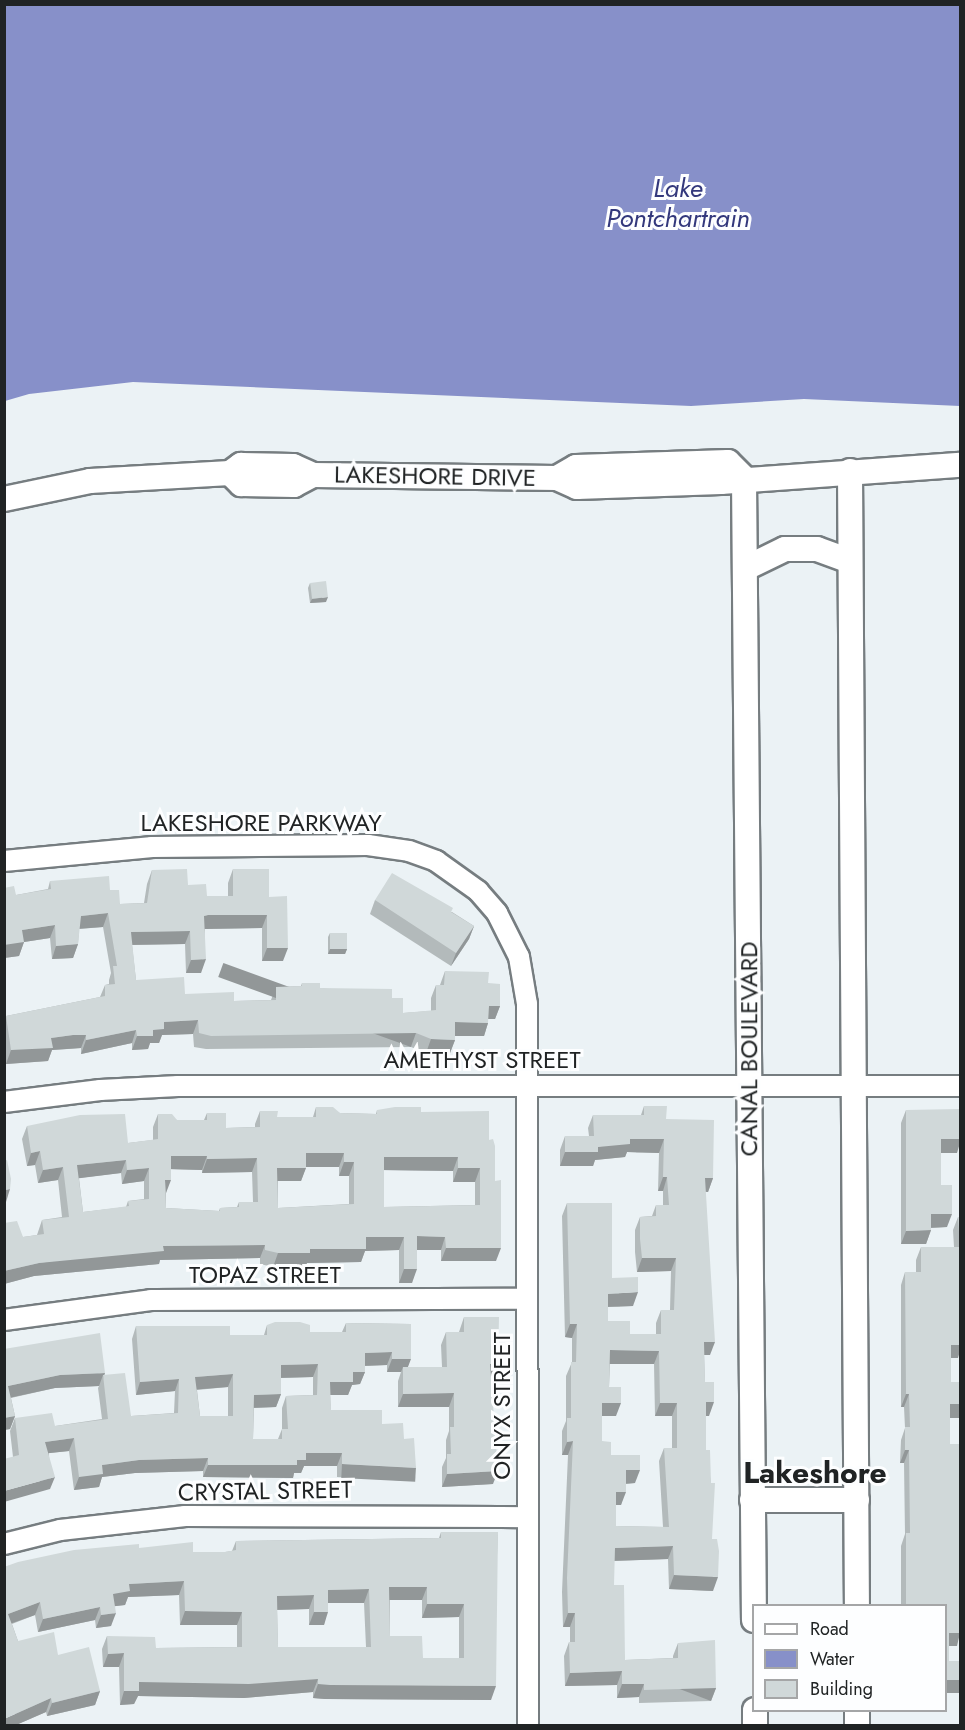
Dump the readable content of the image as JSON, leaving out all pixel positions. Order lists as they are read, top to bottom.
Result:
{
  "streets": {
    "street": [
      "LAKESHORE DRIVE",
      "LAKESHORE PARKWAY",
      "CANAL BOULEVARD",
      "AMETHYST STREET",
      "TOPAZ STREET",
      "ONYX STREET",
      "CRYSTAL STREET"
    ]
  },
  "crossings": [
    ["LAKESHORE DRIVE", "CANAL BOULEVARD"],
    ["LAKESHORE PARKWAY", "AMETHYST STREET"],
    ["LAKESHORE PARKWAY", "ONYX STREET"],
    ["CANAL BOULEVARD", "AMETHYST STREET"],
    ["AMETHYST STREET", "ONYX STREET"],
    ["TOPAZ STREET", "ONYX STREET"],
    ["ONYX STREET", "CRYSTAL STREET"]
  ],
  "districts": ["Lakeshore"],
  "water": ["Lake Pontchartrain"],
  "legend": ["Road", "Water", "Building"]
}
